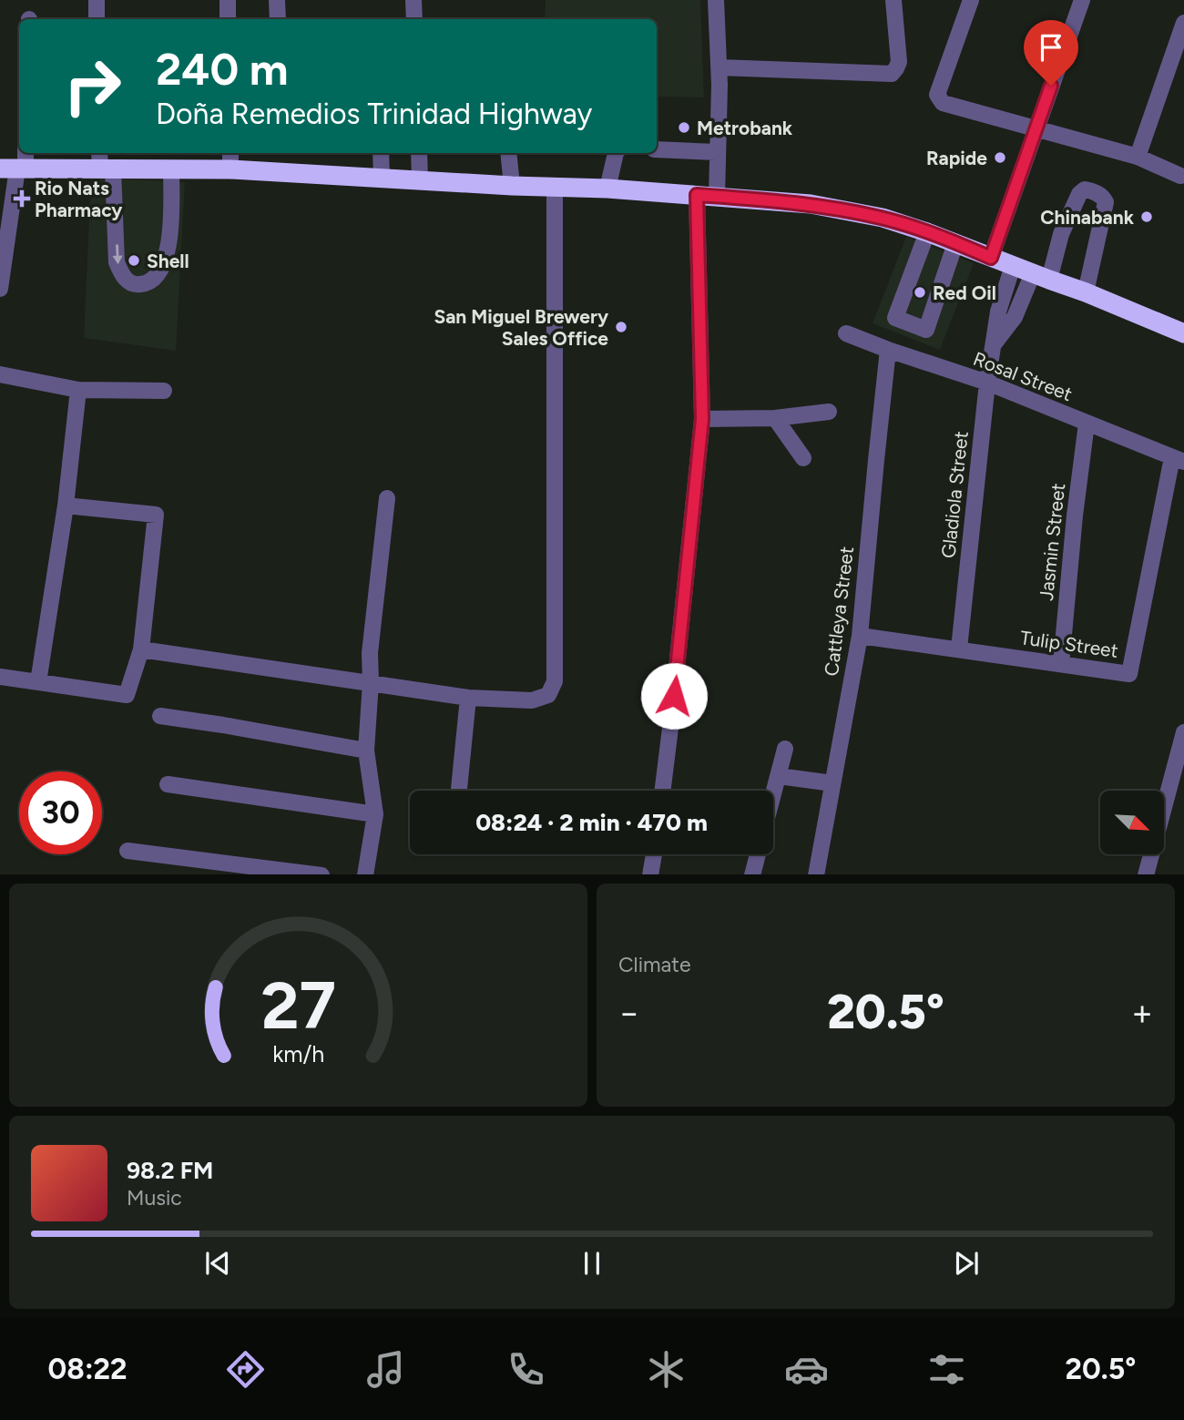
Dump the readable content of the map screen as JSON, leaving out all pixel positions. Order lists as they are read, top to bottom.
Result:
{
  "streets": {
    "street": [
      "Rosal Street",
      "Gladiola Street",
      "Jasmin Street",
      "Cattleya Street",
      "Tulip Street"
    ]
  },
  "crossings": [
    ["Rosal Street", "Gladiola Street"],
    ["Rosal Street", "Jasmin Street"],
    ["Rosal Street", "Cattleya Street"],
    ["Rosal Street", "Tulip Street"],
    ["Gladiola Street", "Tulip Street"],
    ["Jasmin Street", "Tulip Street"],
    ["Cattleya Street", "Tulip Street"]
  ],
  "places": {
    "other": [
      "Metrobank",
      "Rapide",
      "Chinabank",
      "Shell",
      "Red Oil",
      "San Miguel Brewery Sales Office"
    ],
    "health": ["Rio Nats Pharmacy"]
  },
  "north": "bottom right",
  "page": {
    "turn": ["240 m", "Doña Remedios Trinidad Highway"],
    "limit": "30",
    "trip": "08:24 · 2 min · 470 m",
    "tile": "Climate",
    "heat": ["−", "20.5°", "+"],
    "song": ["98.2 FM", "Music"],
    "tabs": ["08:22", "20.5°"],
    "gauge": ["27", "km/h"]
  }
}
